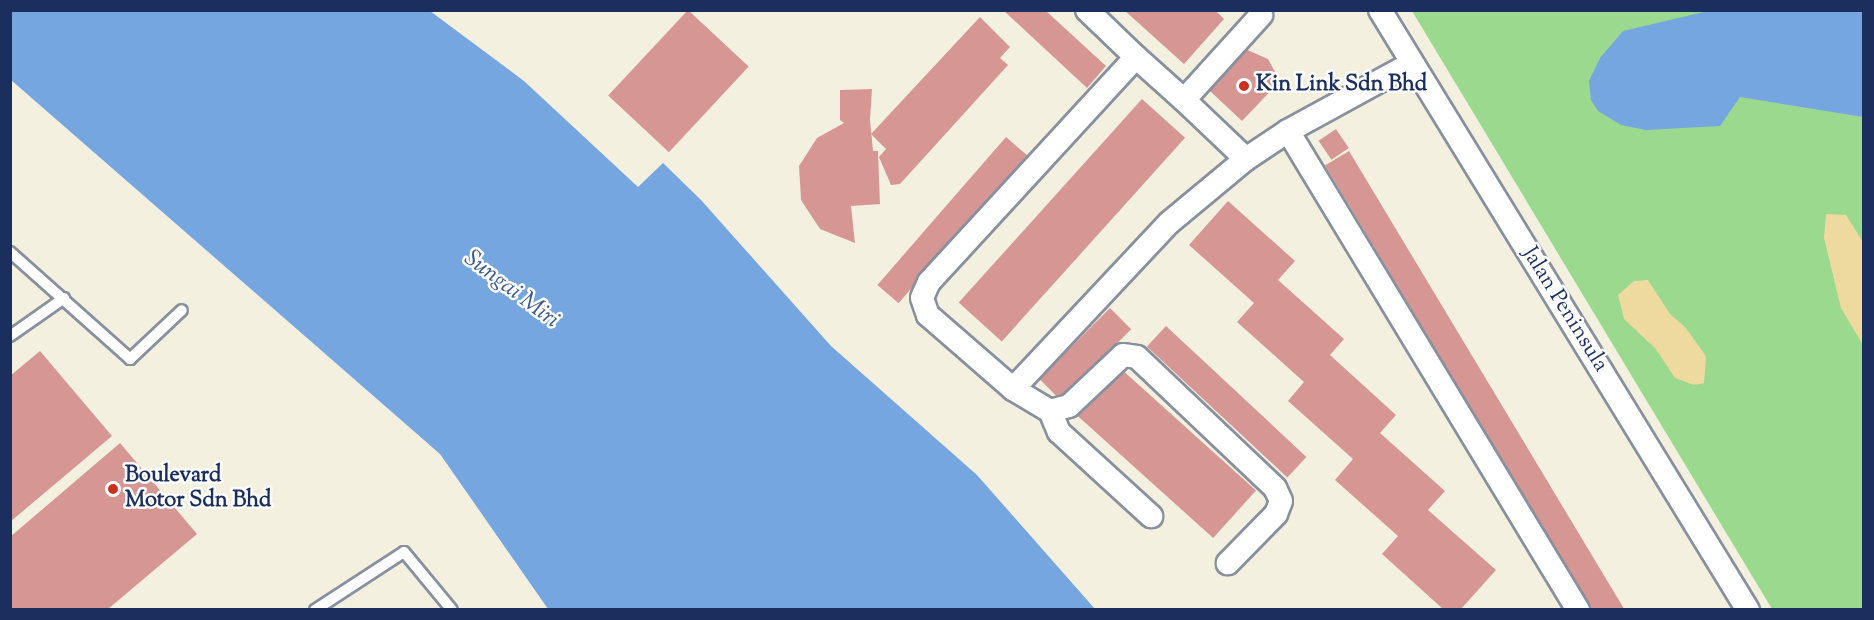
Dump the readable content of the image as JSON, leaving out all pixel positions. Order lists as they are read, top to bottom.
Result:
{
  "streets": {
    "street": ["Jalan Peninsula"]
  },
  "water": ["Sungai Miri"],
  "places": ["Kin Link Sdn Bhd", "Boulevard Motor Sdn Bhd"]
}
